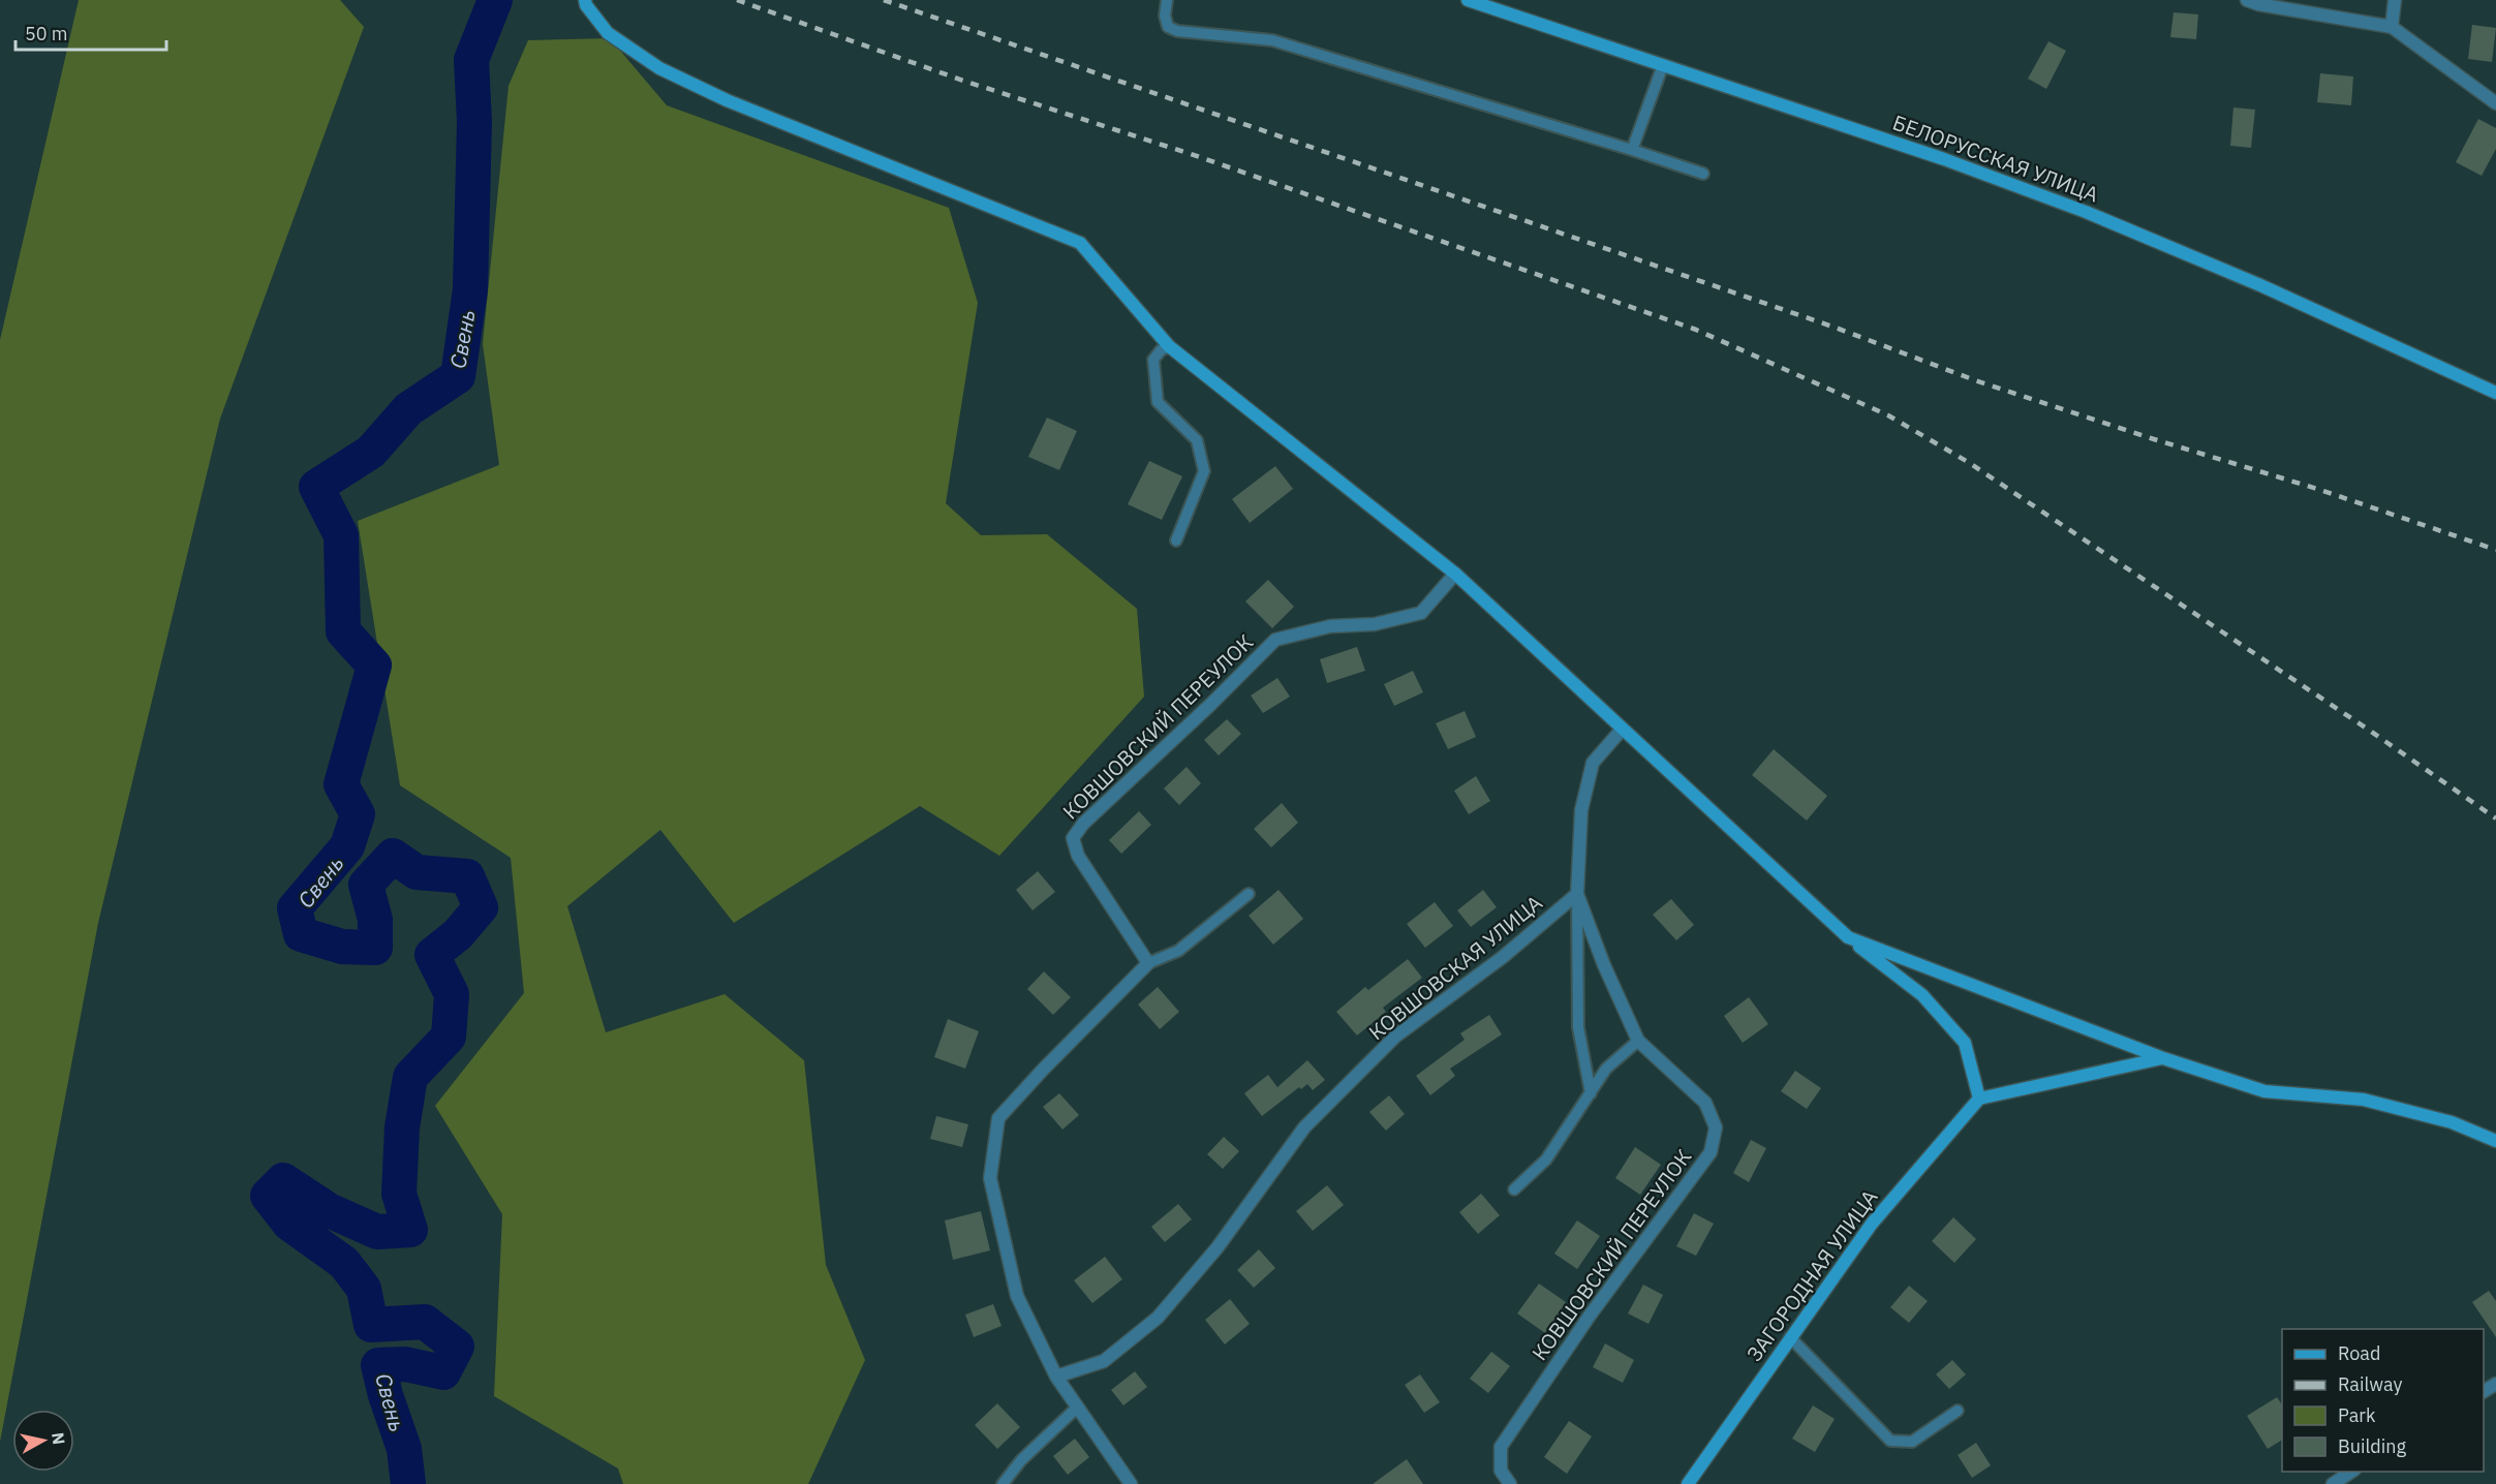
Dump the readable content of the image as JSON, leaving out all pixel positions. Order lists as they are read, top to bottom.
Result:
{
  "streets": {
    "street": [
      "БЕЛОРУССКАЯ УЛИЦА",
      "КОВШОВСКИЙ ПЕРЕУЛОК",
      "КОВШОВСКАЯ УЛИЦА",
      "ЗАГОРОДНАЯ УЛИЦА"
    ]
  },
  "crossings": [
    ["КОВШОВСКИЙ ПЕРЕУЛОК", "КОВШОВСКАЯ УЛИЦА"]
  ],
  "water": ["Свень"],
  "legend": [
    "Road",
    "Railway",
    "Park",
    "Building"
  ],
  "scale_bar": "50 m",
  "north": "right"
}
